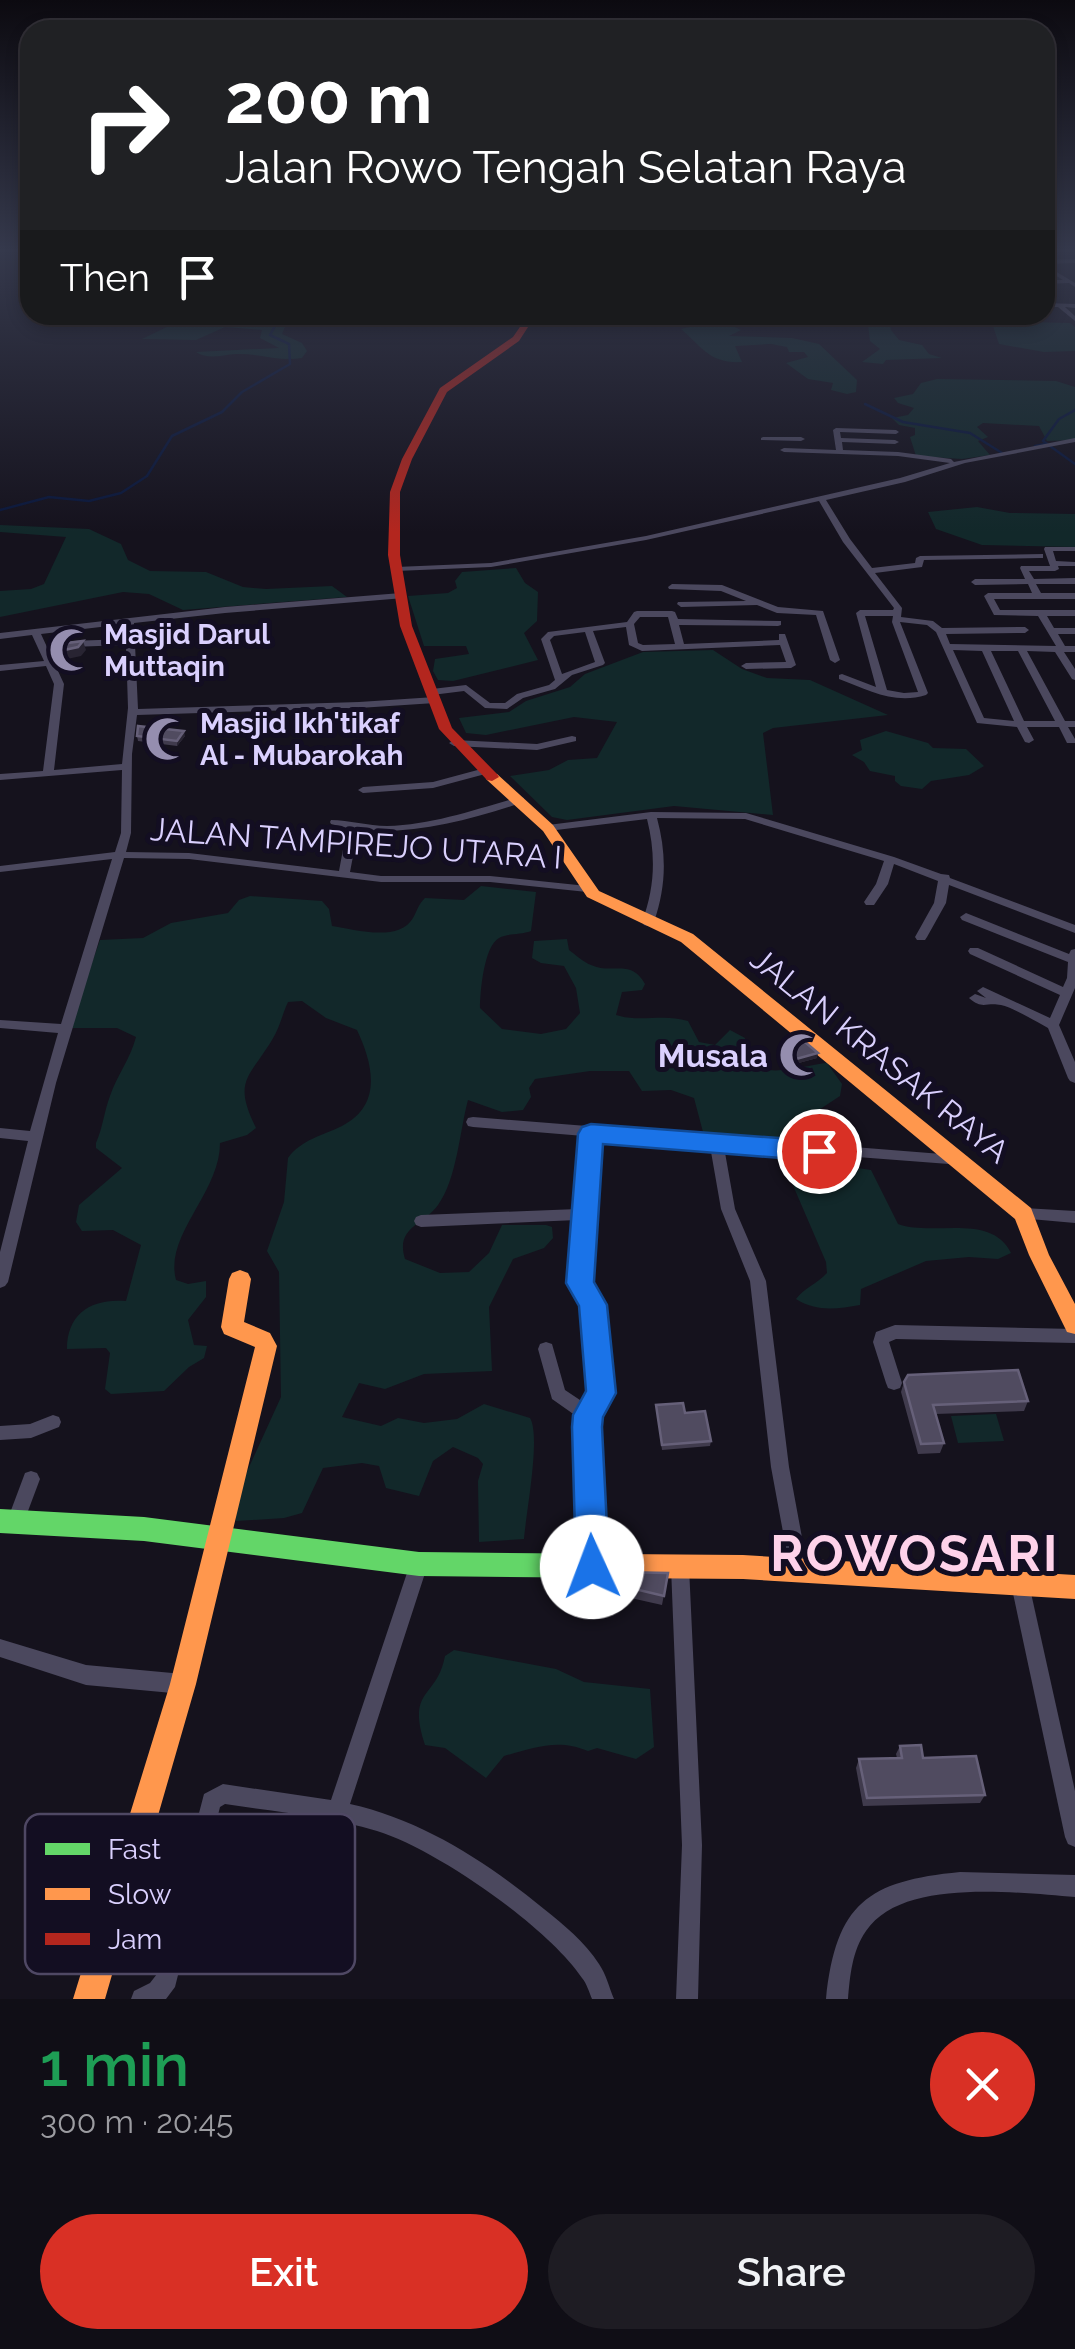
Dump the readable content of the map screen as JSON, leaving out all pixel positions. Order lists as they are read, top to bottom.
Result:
{
  "streets": {
    "street": ["JALAN TAMPIREJO UTARA I", "JALAN KRASAK RAYA"]
  },
  "crossings": [
    ["JALAN TAMPIREJO UTARA I", "JALAN KRASAK RAYA"]
  ],
  "districts": ["ROWOSARI"],
  "places": {
    "mosque": ["Masjid Darul Muttaqin", "Masjid Ikh'tikaf Al - Mubarokah", "Musala"]
  },
  "legend": ["Fast", "Slow", "Jam"],
  "page": {
    "turn": ["200 m", "Jalan Rowo Tengah Selatan Raya"],
    "then": "Then",
    "heading": ["1 min", "300 m · 20:45"],
    "buttons": ["Exit", "Share"]
  }
}
